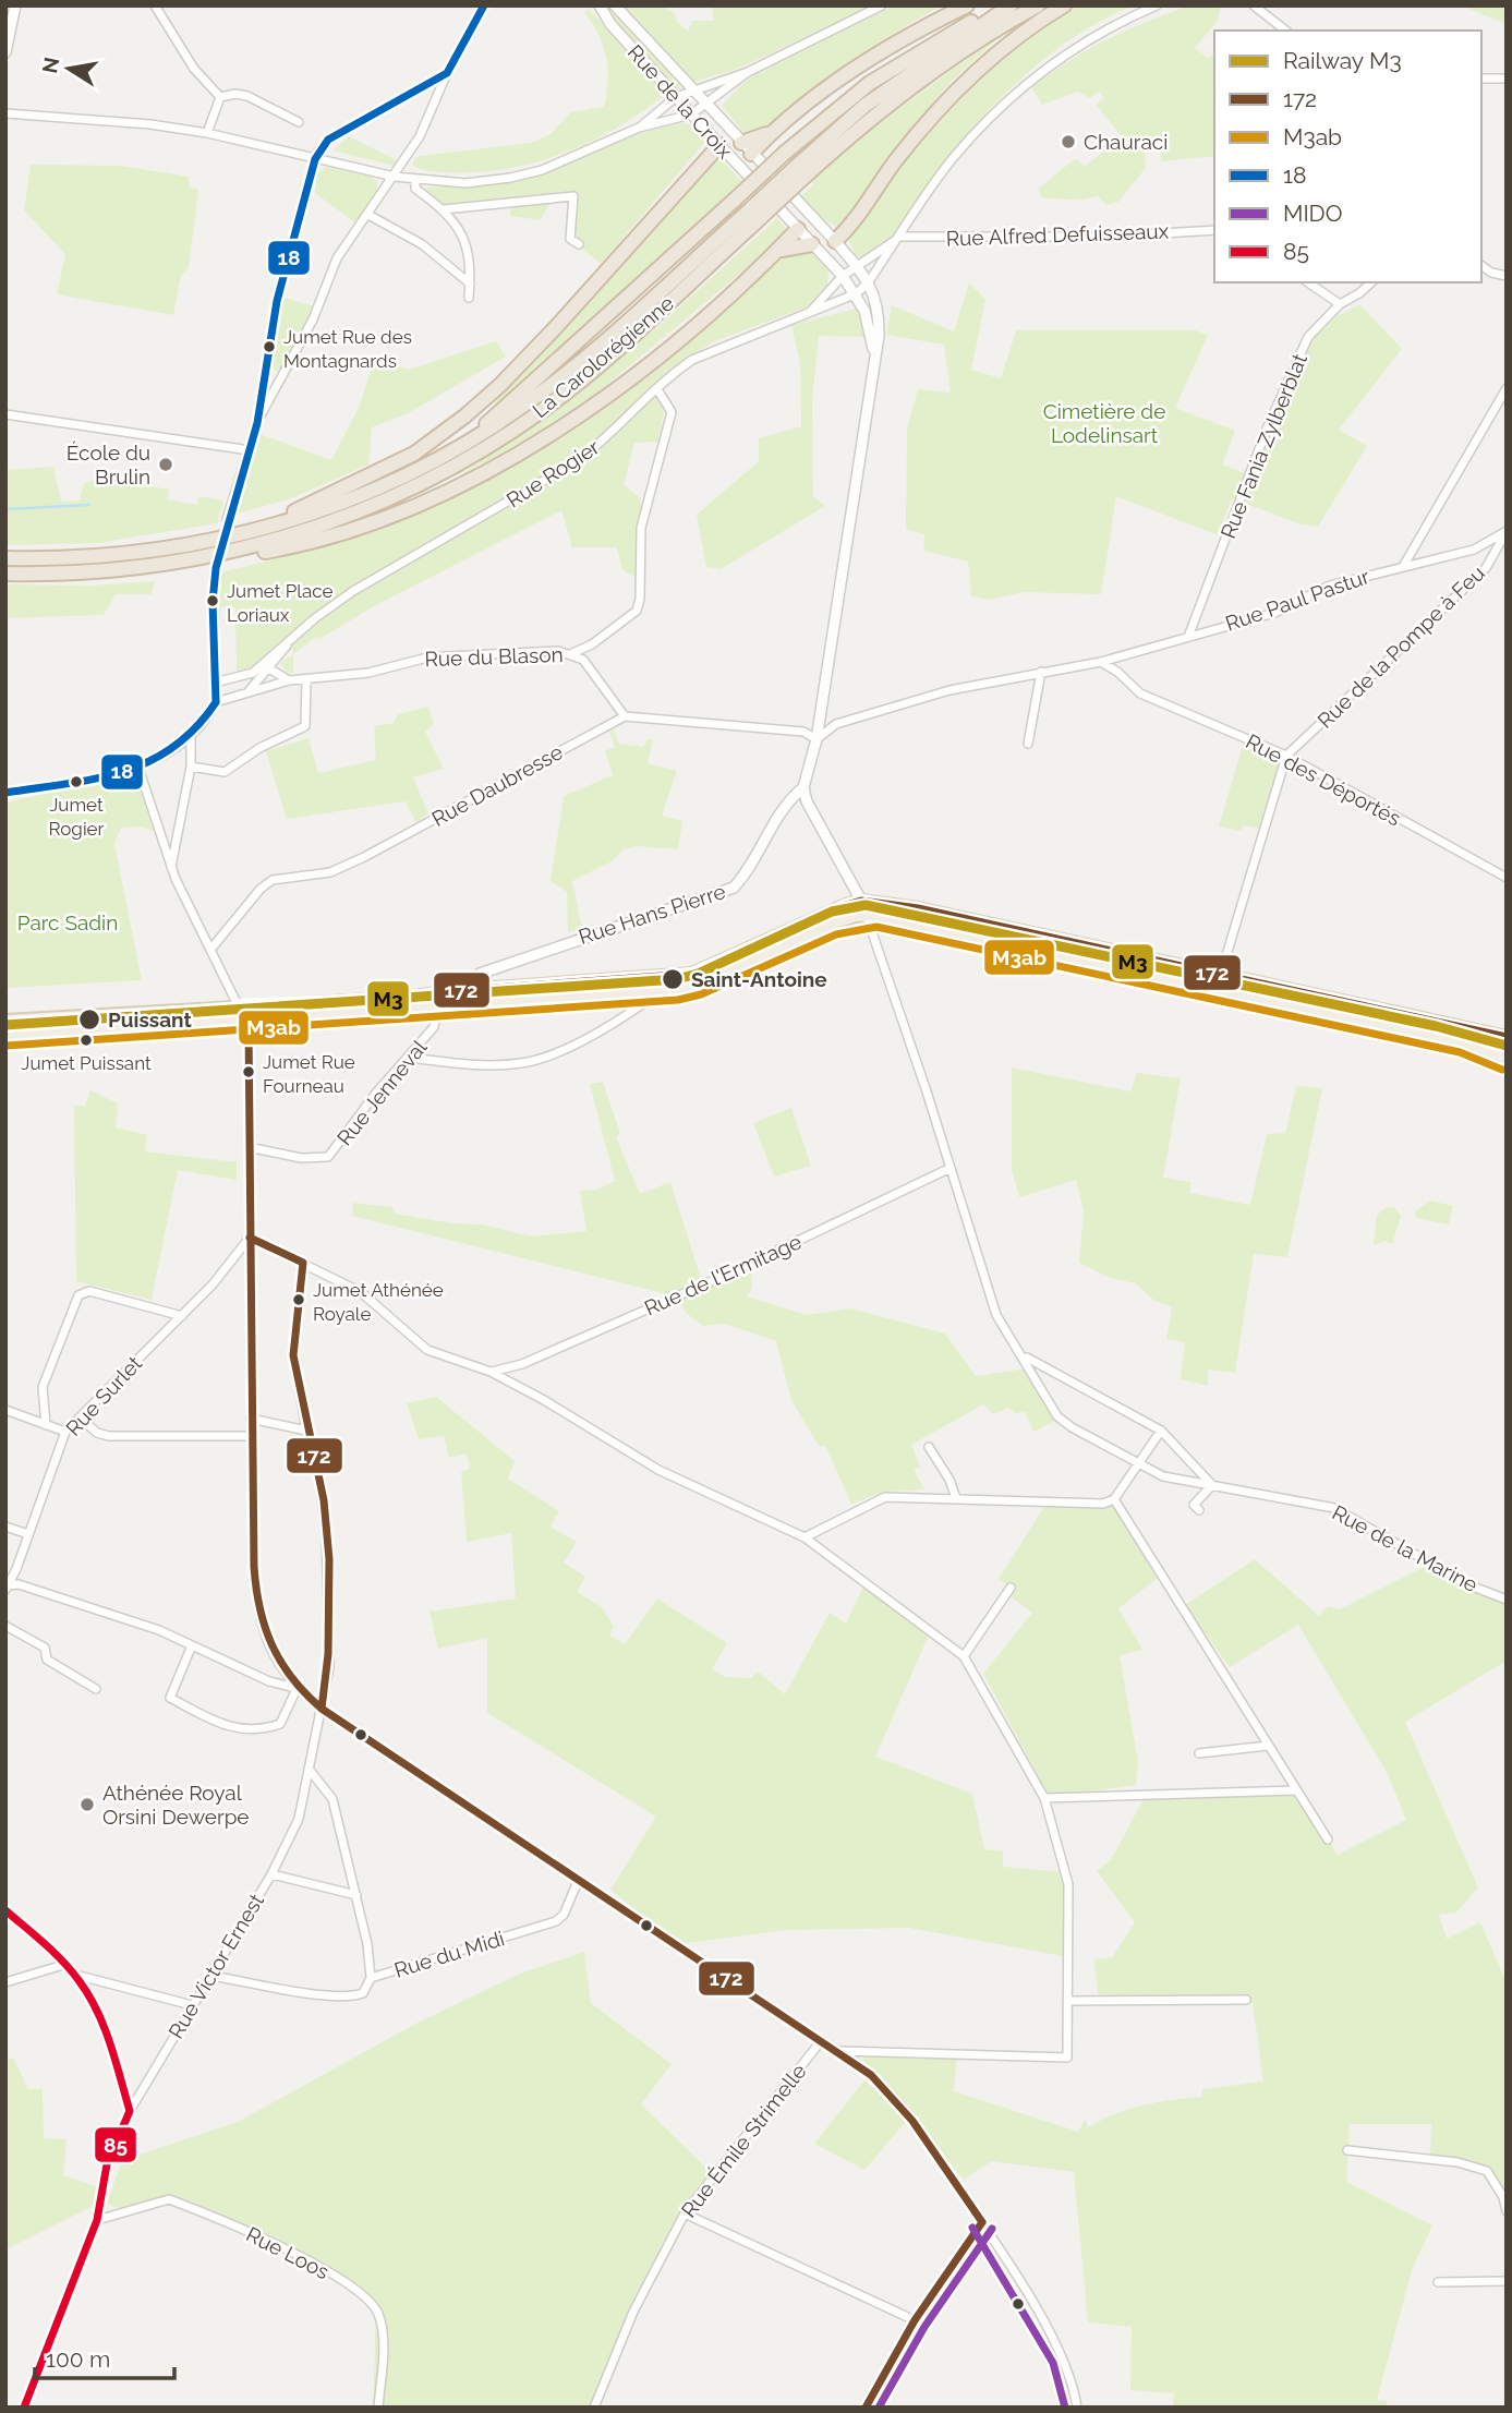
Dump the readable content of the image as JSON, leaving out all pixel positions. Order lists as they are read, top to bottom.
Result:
{
  "streets": {
    "highway": ["La Carolorégienne"],
    "street": [
      "Rue de la Croix",
      "Rue Alfred Defuisseaux",
      "Rue Fania Zylberblat",
      "Rue Rogier",
      "Rue Paul Pastur",
      "Rue de la Pompe à Feu",
      "Rue du Blason",
      "Rue des Déportés",
      "Rue Daubresse",
      "Rue Hans Pierre",
      "Rue Jenneval",
      "Rue de l'Ermitage",
      "Rue Surlet",
      "Rue de la Marine",
      "Rue du Midi",
      "Rue Victor Ernest",
      "Rue Émile Strimelle",
      "Rue Loos"
    ]
  },
  "crossings": [
    ["Rue de la Croix", "Rue Rogier"],
    ["Rue Alfred Defuisseaux", "Rue Rogier"],
    ["Rue Fania Zylberblat", "Rue Paul Pastur"],
    ["Rue Paul Pastur", "Rue de la Pompe à Feu"],
    ["Rue Paul Pastur", "Rue des Déportés"],
    ["Rue de la Pompe à Feu", "Rue des Déportés"],
    ["Rue du Blason", "Rue Daubresse"],
    ["Rue de l'Ermitage", "Rue de la Marine"],
    ["Rue du Midi", "Rue Victor Ernest"],
    ["Rue Victor Ernest", "Rue Loos"]
  ],
  "parks": ["Cimetière de Lodelinsart", "Parc Sadin"],
  "places": [
    "Chauraci",
    "Jumet Rue des Montagnards",
    "École du Brulin",
    "Jumet Place Loriaux",
    "Jumet Rogier",
    "Saint-Antoine",
    "Puissant",
    "Jumet Puissant",
    "Jumet Rue Fourneau",
    "Jumet Athénée Royale",
    "Athénée Royal Orsini Dewerpe"
  ],
  "lines": [
    "transit line 18",
    "transit line 172",
    "rail line M3",
    "transit line M3ab",
    "transit line 85",
    "transit line MIDO"
  ],
  "legend": [
    "Railway M3",
    "172",
    "M3ab",
    "18",
    "MIDO",
    "85"
  ],
  "scale_bar": "100 m",
  "north": "left"
}
